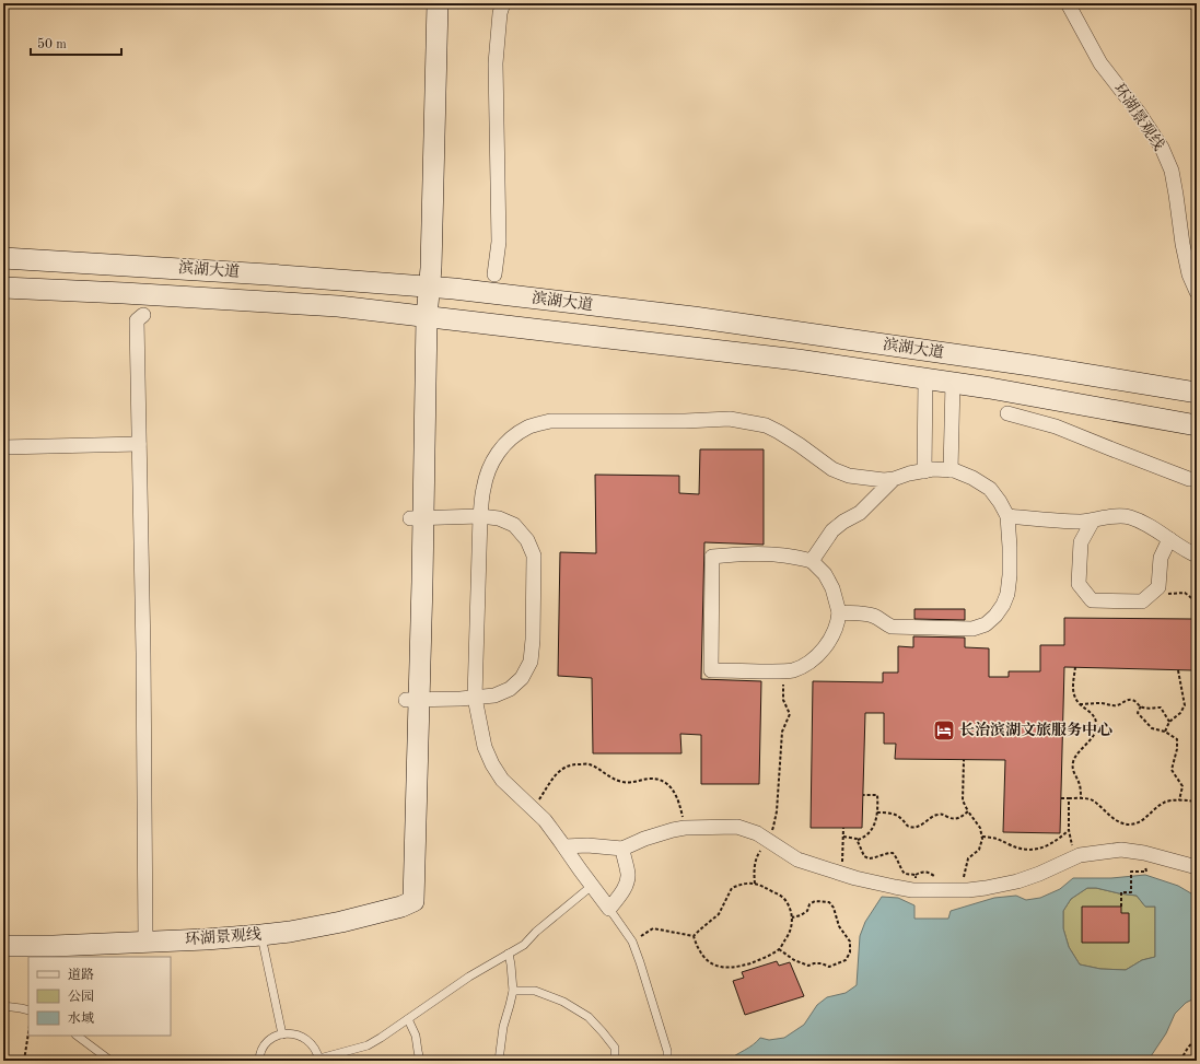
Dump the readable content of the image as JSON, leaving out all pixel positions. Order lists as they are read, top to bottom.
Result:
{
  "streets": {
    "main road": ["环湖景观线", "滨湖大道"]
  },
  "places": {
    "hotel": ["长治滨湖文旅服务中心"]
  },
  "legend": ["道路", "公园", "水域"],
  "scale_bar": "50 m"
}
